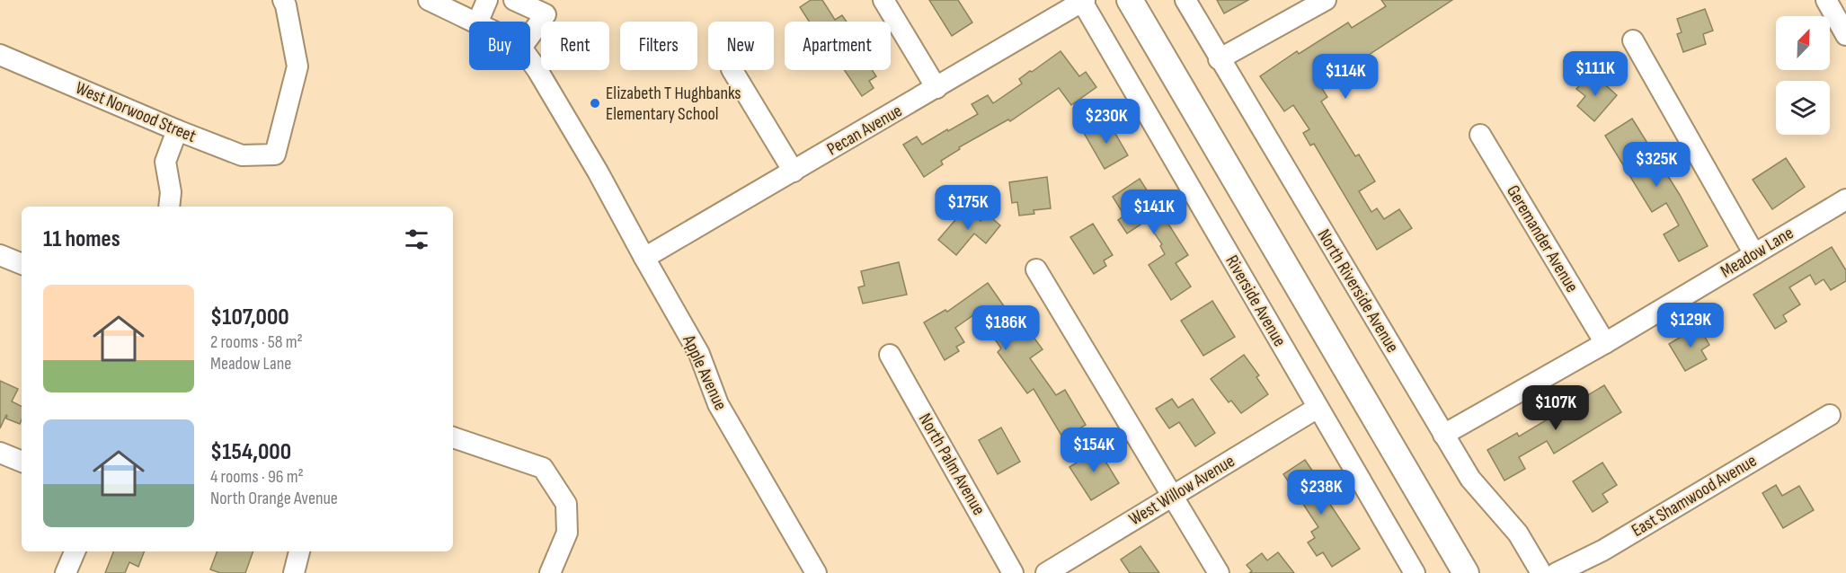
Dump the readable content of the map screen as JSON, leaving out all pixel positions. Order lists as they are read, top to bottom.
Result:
{
  "streets": {
    "street": [
      "West Norwood Street",
      "Pecan Avenue",
      "Geremander Avenue",
      "Meadow Lane",
      "North Riverside Avenue",
      "Riverside Avenue",
      "Apple Avenue",
      "North Palm Avenue",
      "West Willow Avenue",
      "East Shamwood Avenue"
    ]
  },
  "crossings": [
    ["Pecan Avenue", "Riverside Avenue"],
    ["Pecan Avenue", "Apple Avenue"],
    ["Geremander Avenue", "Meadow Lane"],
    ["Meadow Lane", "North Riverside Avenue"],
    ["Riverside Avenue", "West Willow Avenue"]
  ],
  "places": ["Elizabeth T Hughbanks Elementary School"],
  "north": "top right",
  "page": {
    "chip": [
      "Buy",
      "Rent",
      "Filters",
      "New",
      "Apartment"
    ],
    "price": [
      "$111K",
      "$114K",
      "$230K",
      "$325K",
      "$175K",
      "$141K",
      "$129K",
      "$186K",
      "$107K",
      "$154K",
      "$238K"
    ],
    "heading": "11 homes",
    "list": [
      {
        "name": "$107,000",
        "note": "2 rooms · 58 m² · Meadow Lane"
      },
      {
        "name": "$154,000",
        "note": "4 rooms · 96 m² · North Orange Avenue"
      }
    ]
  }
}
